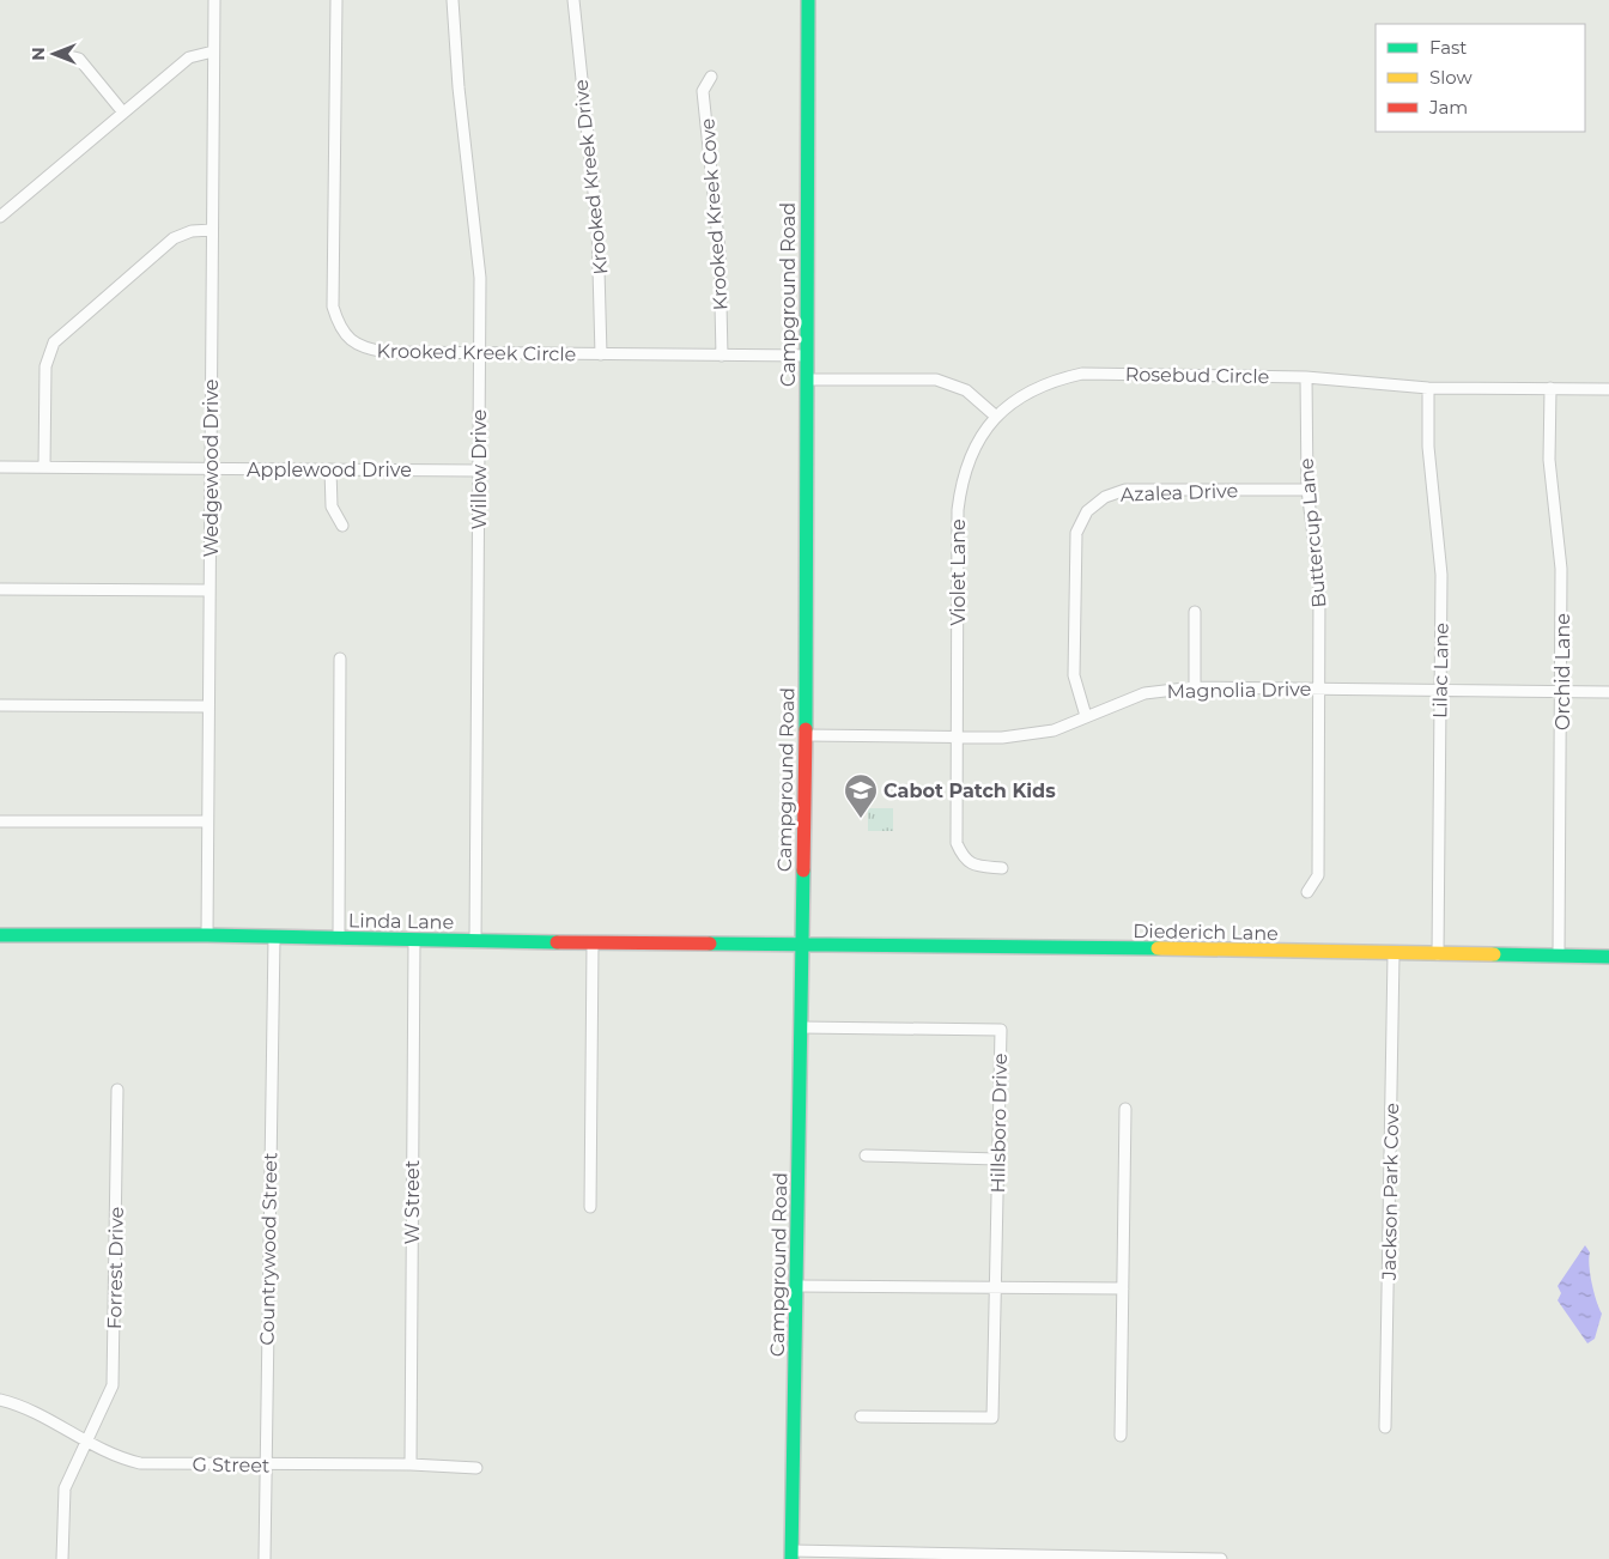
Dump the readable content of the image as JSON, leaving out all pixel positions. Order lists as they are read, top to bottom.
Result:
{
  "streets": {
    "street": [
      "Krooked Kreek Drive",
      "Krooked Kreek Cove",
      "Campground Road",
      "Krooked Kreek Circle",
      "Rosebud Circle",
      "Wedgewood Drive",
      "Applewood Drive",
      "Willow Drive",
      "Azalea Drive",
      "Buttercup Lane",
      "Violet Lane",
      "Lilac Lane",
      "Orchid Lane",
      "Magnolia Drive",
      "Linda Lane",
      "Diederich Lane",
      "Hillsboro Drive",
      "Jackson Park Cove",
      "W Street",
      "Countrywood Street",
      "Forrest Drive",
      "G Street"
    ]
  },
  "crossings": [
    ["Krooked Kreek Drive", "Krooked Kreek Circle"],
    ["Krooked Kreek Cove", "Krooked Kreek Circle"],
    ["Campground Road", "Krooked Kreek Circle"],
    ["Campground Road", "Magnolia Drive"],
    ["Campground Road", "Linda Lane"],
    ["Campground Road", "Diederich Lane"],
    ["Campground Road", "Hillsboro Drive"],
    ["Krooked Kreek Circle", "Willow Drive"],
    ["Rosebud Circle", "Buttercup Lane"],
    ["Rosebud Circle", "Violet Lane"],
    ["Rosebud Circle", "Lilac Lane"],
    ["Rosebud Circle", "Orchid Lane"],
    ["Wedgewood Drive", "Applewood Drive"],
    ["Wedgewood Drive", "Linda Lane"],
    ["Applewood Drive", "Willow Drive"],
    ["Willow Drive", "Linda Lane"],
    ["Azalea Drive", "Buttercup Lane"],
    ["Azalea Drive", "Magnolia Drive"],
    ["Buttercup Lane", "Magnolia Drive"],
    ["Violet Lane", "Magnolia Drive"],
    ["Lilac Lane", "Magnolia Drive"],
    ["Lilac Lane", "Diederich Lane"],
    ["Orchid Lane", "Magnolia Drive"],
    ["Orchid Lane", "Diederich Lane"],
    ["Linda Lane", "Diederich Lane"],
    ["Linda Lane", "W Street"],
    ["Linda Lane", "Countrywood Street"],
    ["Diederich Lane", "Jackson Park Cove"],
    ["W Street", "G Street"],
    ["Countrywood Street", "G Street"],
    ["Forrest Drive", "G Street"]
  ],
  "places": {
    "school or university": ["Cabot Patch Kids"]
  },
  "legend": ["Fast", "Slow", "Jam"],
  "north": "left"
}
